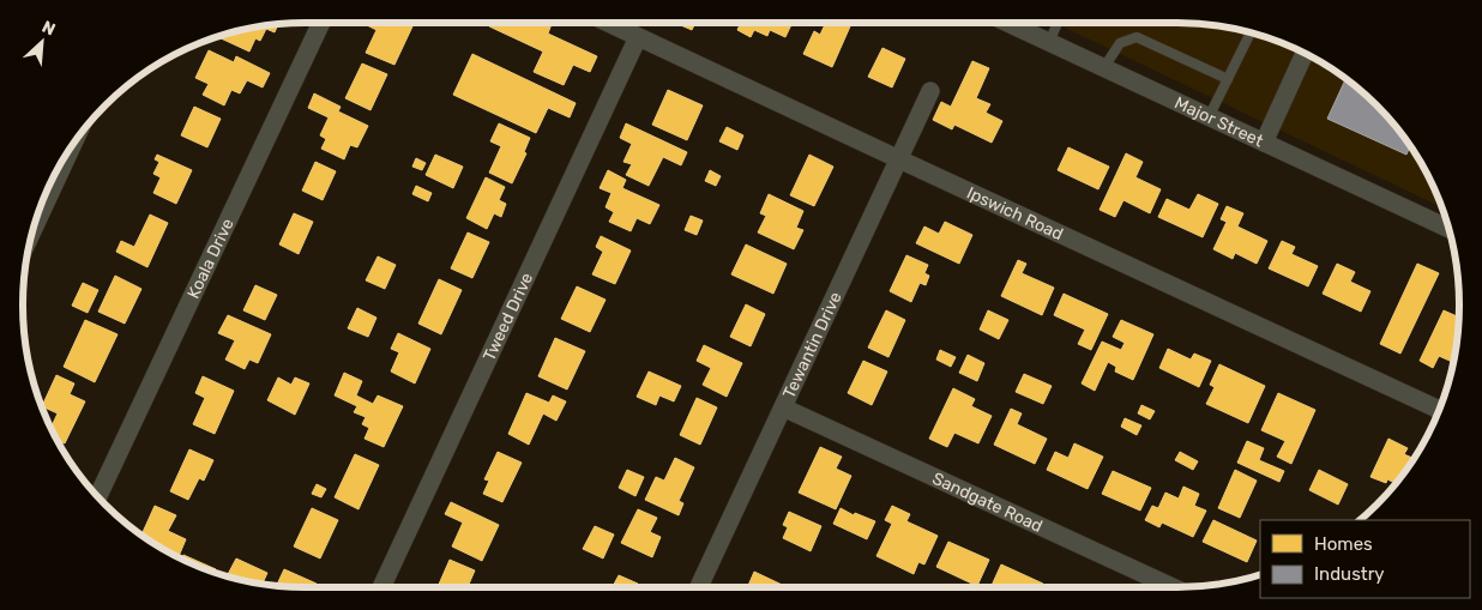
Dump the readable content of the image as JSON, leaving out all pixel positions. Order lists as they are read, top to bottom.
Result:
{
  "streets": {
    "street": [
      "Major Street",
      "Ipswich Road",
      "Koala Drive",
      "Tweed Drive",
      "Tewantin Drive",
      "Sandgate Road"
    ]
  },
  "crossings": [
    ["Ipswich Road", "Tweed Drive"],
    ["Ipswich Road", "Tewantin Drive"],
    ["Tewantin Drive", "Sandgate Road"]
  ],
  "legend": ["Homes", "Industry"],
  "north": "top right"
}
